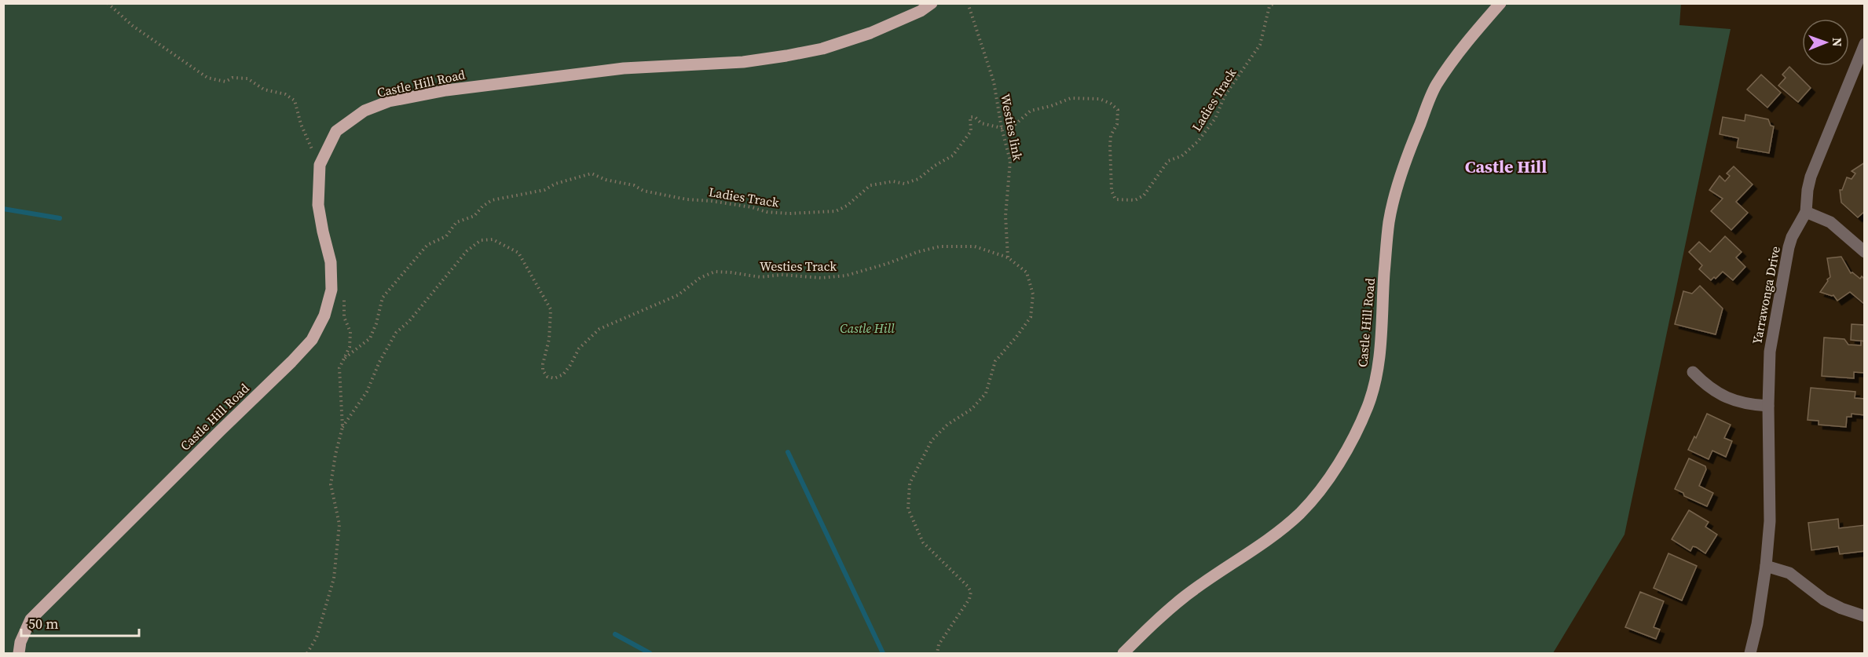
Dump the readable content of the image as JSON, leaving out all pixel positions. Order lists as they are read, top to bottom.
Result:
{
  "streets": {
    "main road": ["Castle Hill Road"],
    "street": ["Yarrawonga Drive"],
    "path": ["Ladies Track", "Westies link", "Westies Track"]
  },
  "crossings": [
    ["Ladies Track", "Westies link"],
    ["Westies link", "Westies Track"]
  ],
  "districts": ["Castle Hill"],
  "parks": ["Castle Hill"],
  "scale_bar": "50 m",
  "north": "right"
}
